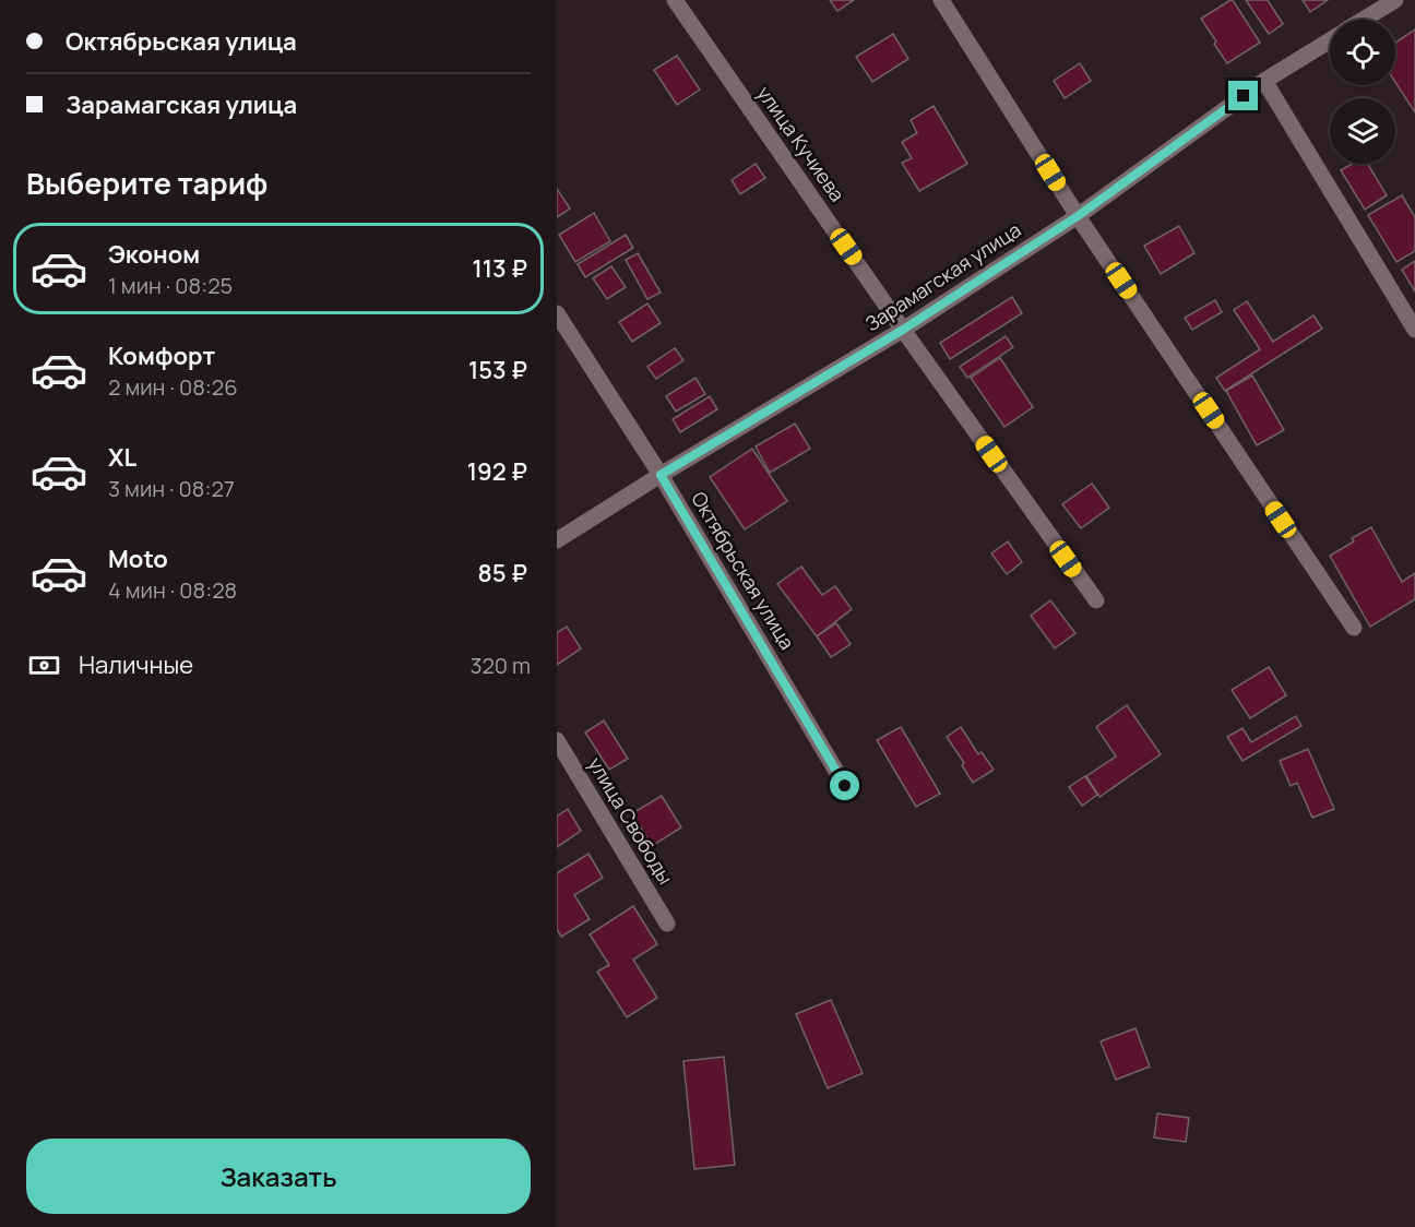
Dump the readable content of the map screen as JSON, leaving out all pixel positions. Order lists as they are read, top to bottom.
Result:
{
  "streets": {
    "street": [
      "улица Кучиева",
      "Зарамагская улица",
      "Октябрьская улица",
      "улица Свободы"
    ]
  },
  "crossings": [
    ["улица Кучиева", "Зарамагская улица"],
    ["Зарамагская улица", "Октябрьская улица"]
  ],
  "page": {
    "banner": ["Октябрьская улица", "Зарамагская улица"],
    "heading": "Выберите тариф",
    "list": [
      {
        "name": "Эконом",
        "note": "1 мин · 08:25",
        "value": "113 ₽"
      },
      {
        "name": "Комфорт",
        "note": "2 мин · 08:26",
        "value": "153 ₽"
      },
      {
        "name": "XL",
        "note": "3 мин · 08:27",
        "value": "192 ₽"
      },
      {
        "name": "Moto",
        "note": "4 мин · 08:28",
        "value": "85 ₽"
      }
    ],
    "pay": ["Наличные", "320 m"],
    "buttons": "Заказать"
  }
}
